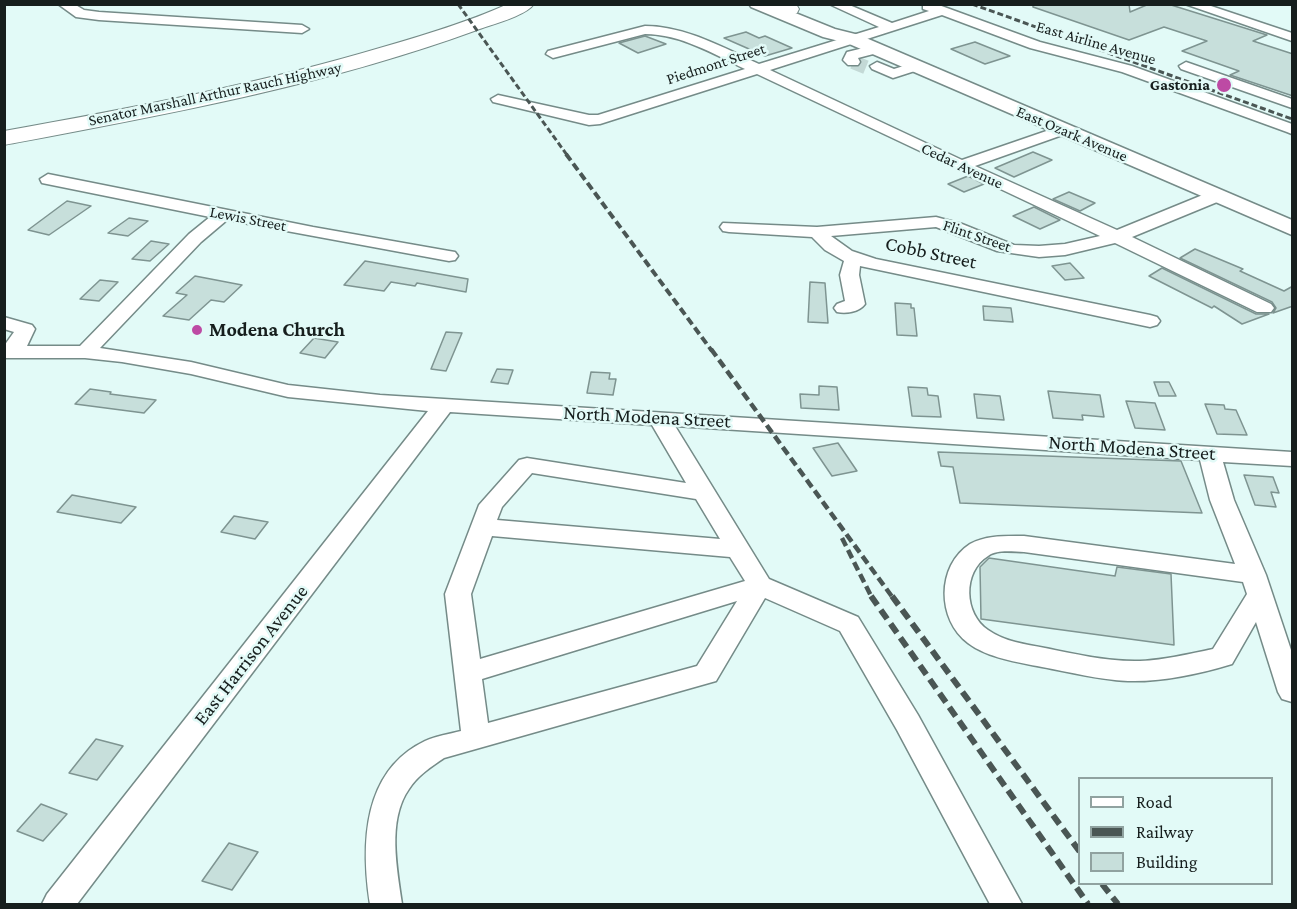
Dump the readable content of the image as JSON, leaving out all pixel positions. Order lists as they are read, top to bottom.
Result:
{
  "streets": {
    "highway": ["Senator Marshall Arthur Rauch Highway"],
    "main road": ["East Ozark Avenue"],
    "street": [
      "East Airline Avenue",
      "Piedmont Street",
      "Cedar Avenue",
      "Lewis Street",
      "Flint Street",
      "Cobb Street",
      "North Modena Street",
      "East Harrison Avenue"
    ]
  },
  "crossings": [
    ["East Airline Avenue", "Piedmont Street"],
    ["Piedmont Street", "East Ozark Avenue"],
    ["Piedmont Street", "Cedar Avenue"],
    ["East Ozark Avenue", "Flint Street"],
    ["Cedar Avenue", "Flint Street"],
    ["Flint Street", "Cobb Street"],
    ["North Modena Street", "East Harrison Avenue"]
  ],
  "places": ["Gastonia", "Modena Church"],
  "legend": ["Road", "Railway", "Building"]
}
